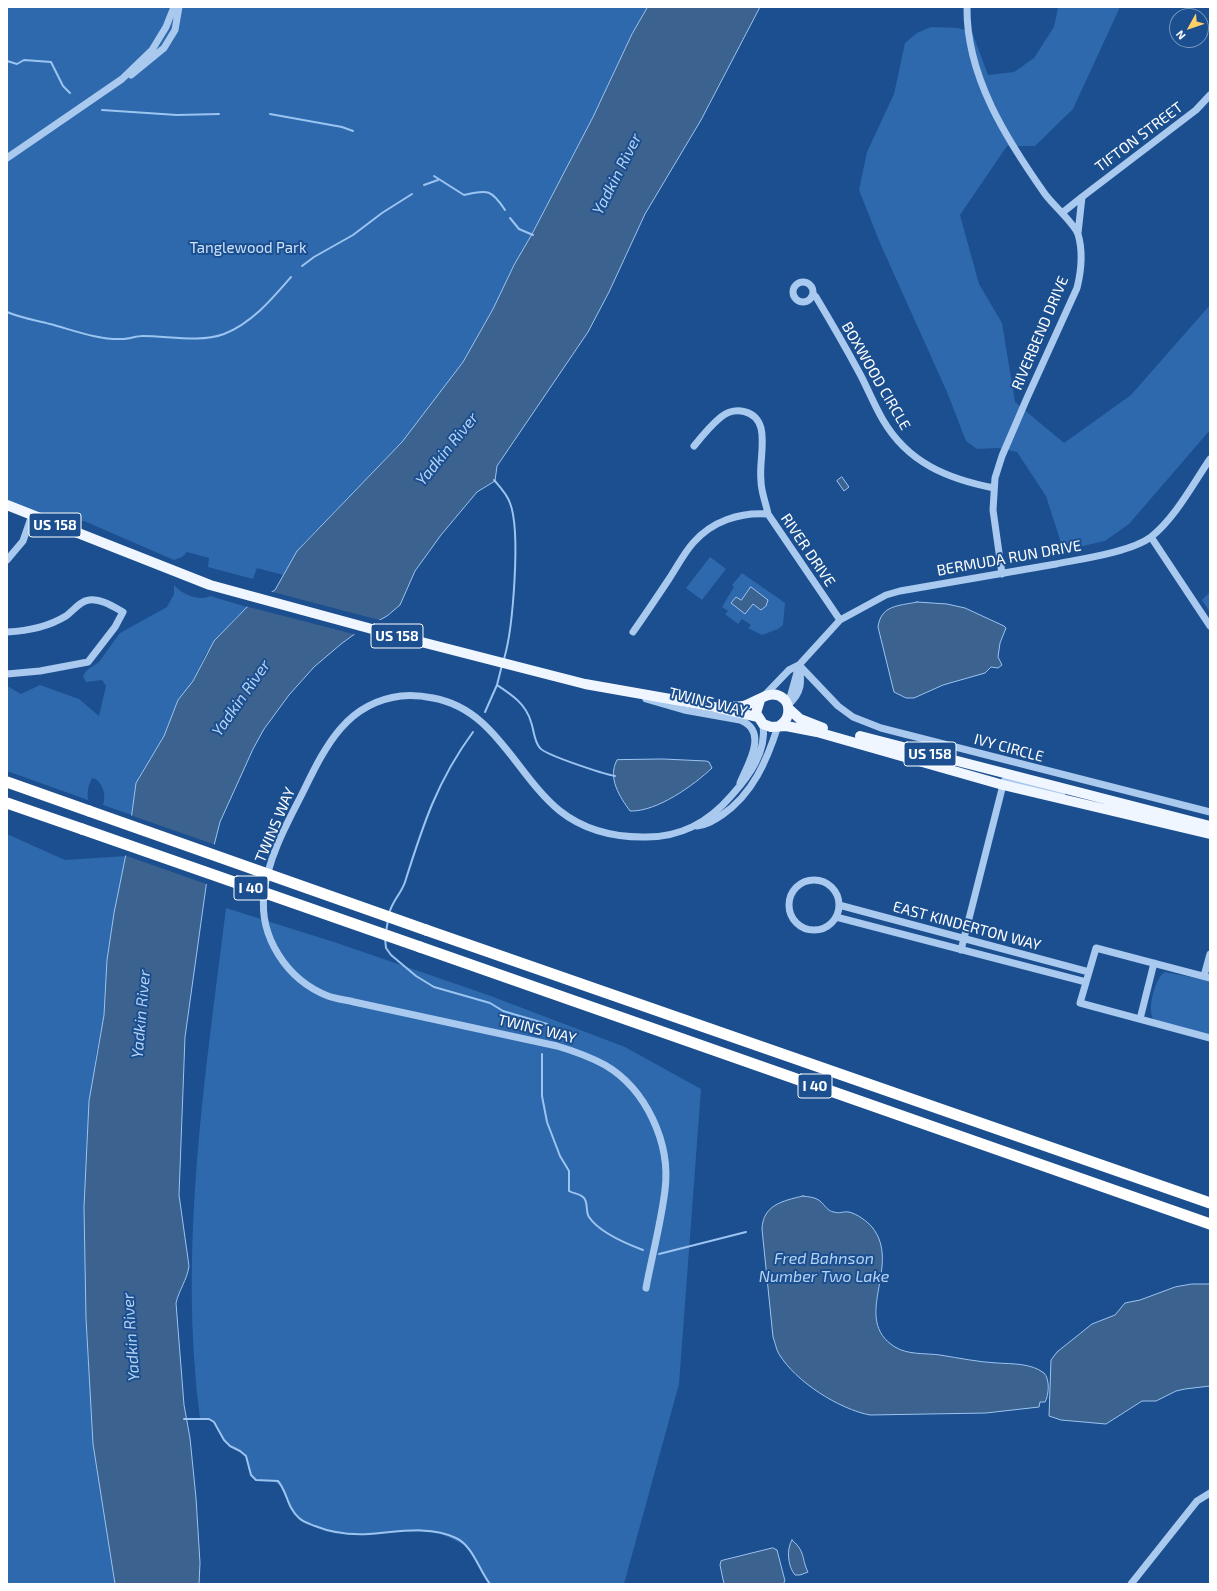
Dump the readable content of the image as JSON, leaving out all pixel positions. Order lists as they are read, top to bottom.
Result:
{
  "streets": {
    "highway": ["I 40"],
    "main road": ["US 158"],
    "street": [
      "TIFTON STREET",
      "RIVERBEND DRIVE",
      "BOXWOOD CIRCLE",
      "RIVER DRIVE",
      "BERMUDA RUN DRIVE",
      "TWINS WAY",
      "IVY CIRCLE",
      "EAST KINDERTON WAY"
    ]
  },
  "crossings": [
    ["RIVERBEND DRIVE", "BOXWOOD CIRCLE"],
    ["RIVERBEND DRIVE", "BERMUDA RUN DRIVE"],
    ["US 158", "BERMUDA RUN DRIVE"],
    ["US 158", "TWINS WAY"],
    ["RIVER DRIVE", "BERMUDA RUN DRIVE"],
    ["BERMUDA RUN DRIVE", "TWINS WAY"],
    ["BERMUDA RUN DRIVE", "IVY CIRCLE"]
  ],
  "water": ["Yadkin River", "Fred Bahnson Number Two Lake"],
  "parks": ["Tanglewood Park"],
  "north": "bottom left"
}
